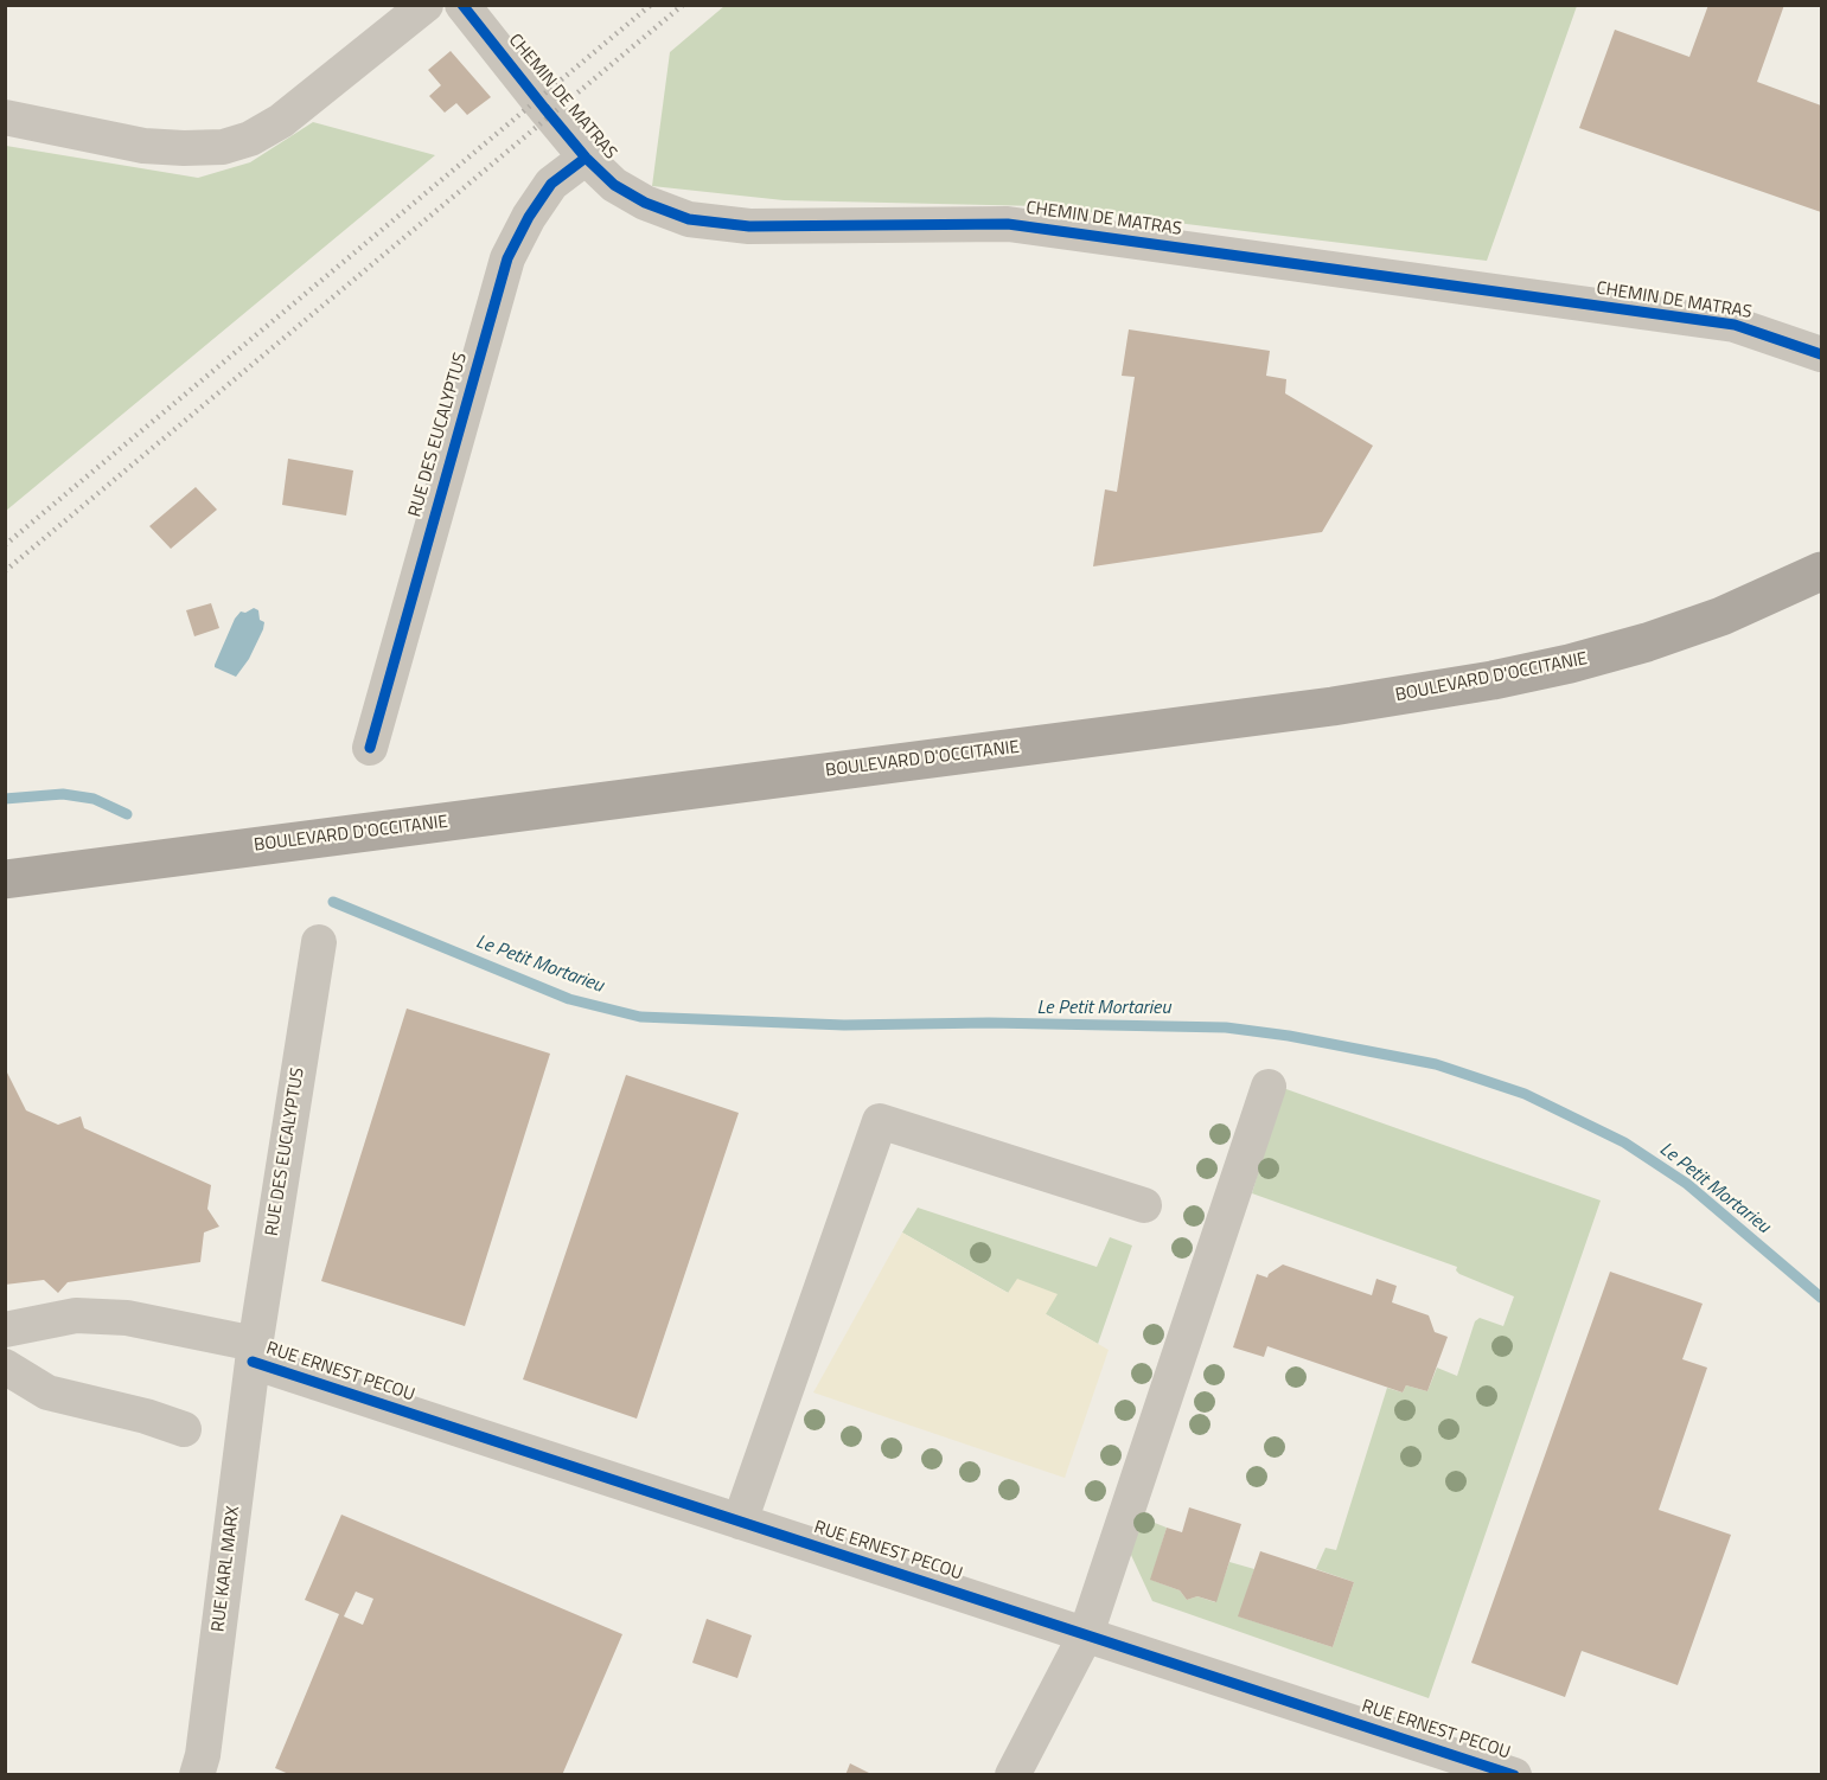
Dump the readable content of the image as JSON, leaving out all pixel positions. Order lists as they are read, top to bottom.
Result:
{
  "streets": {
    "main road": ["BOULEVARD D'OCCITANIE"],
    "street": [
      "CHEMIN DE MATRAS",
      "RUE DES EUCALYPTUS",
      "RUE ERNEST PECOU",
      "RUE KARL MARX"
    ]
  },
  "crossings": [
    ["CHEMIN DE MATRAS", "RUE DES EUCALYPTUS"],
    ["RUE DES EUCALYPTUS", "RUE ERNEST PECOU"],
    ["RUE DES EUCALYPTUS", "RUE KARL MARX"],
    ["RUE ERNEST PECOU", "RUE KARL MARX"]
  ],
  "water": ["Le Petit Mortarieu"]
}
